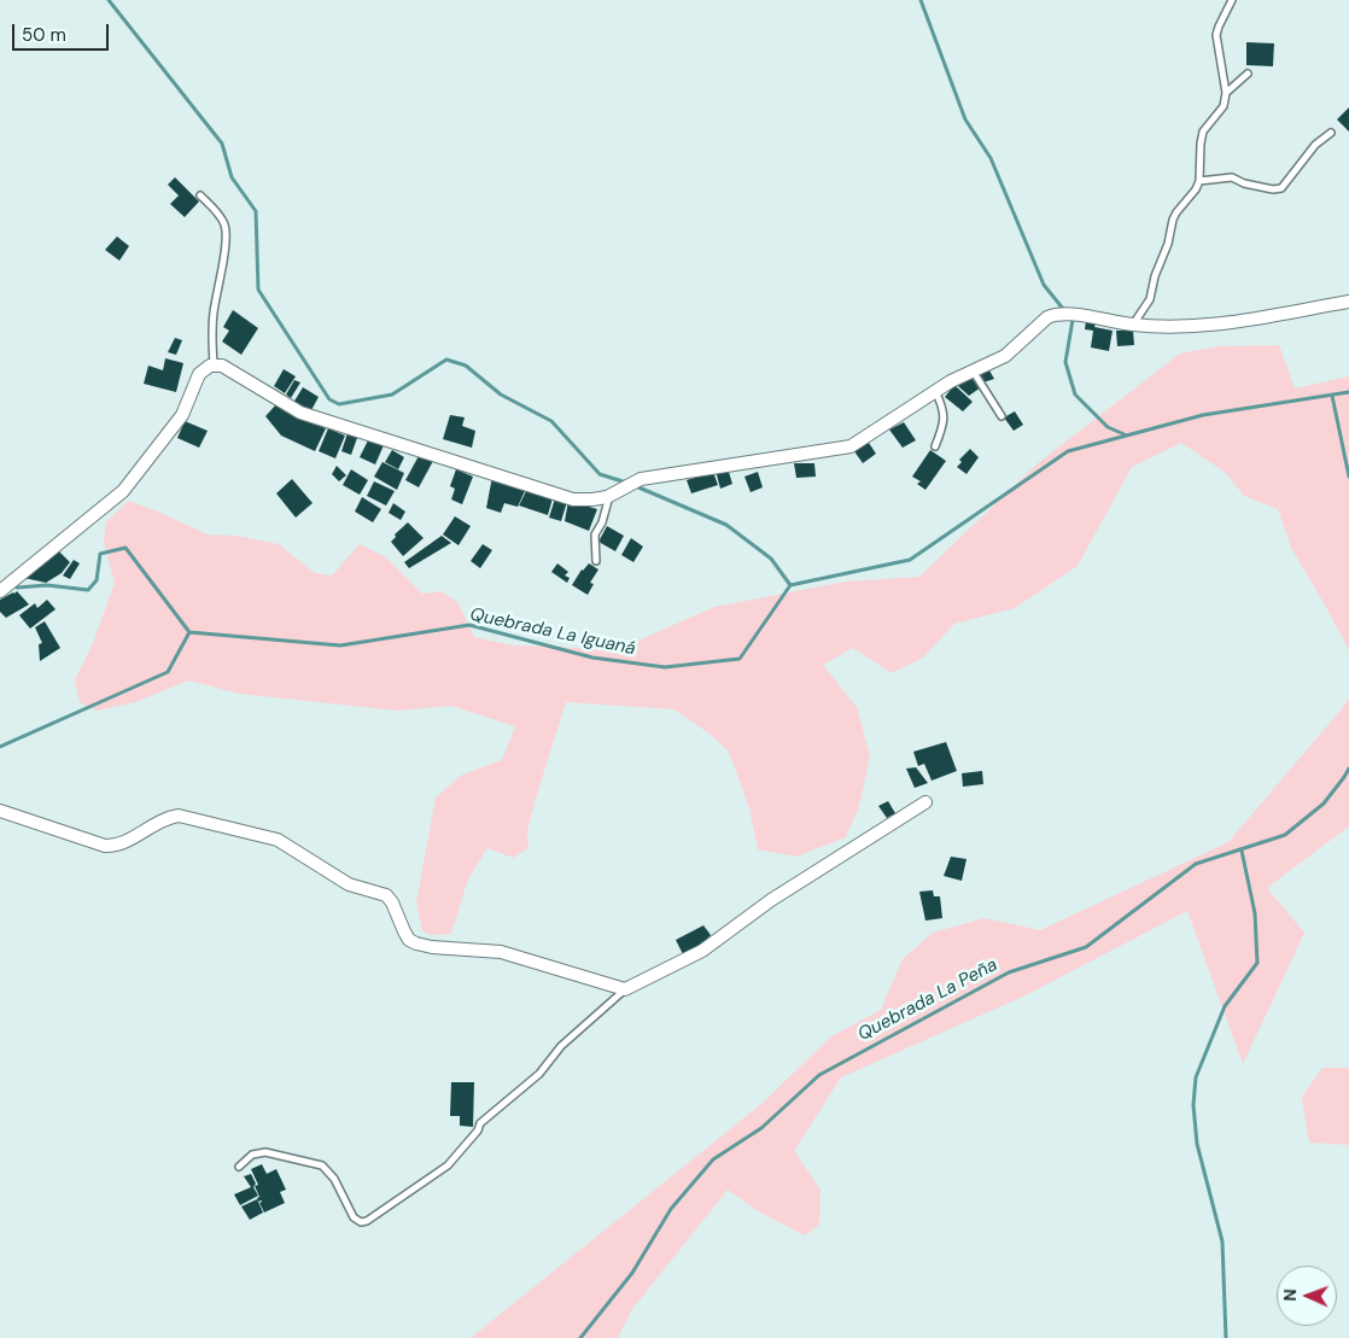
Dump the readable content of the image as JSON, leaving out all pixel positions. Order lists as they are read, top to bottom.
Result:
{
  "water": ["Quebrada La Iguaná", "Quebrada La Peña"],
  "scale_bar": "50 m",
  "north": "left"
}
